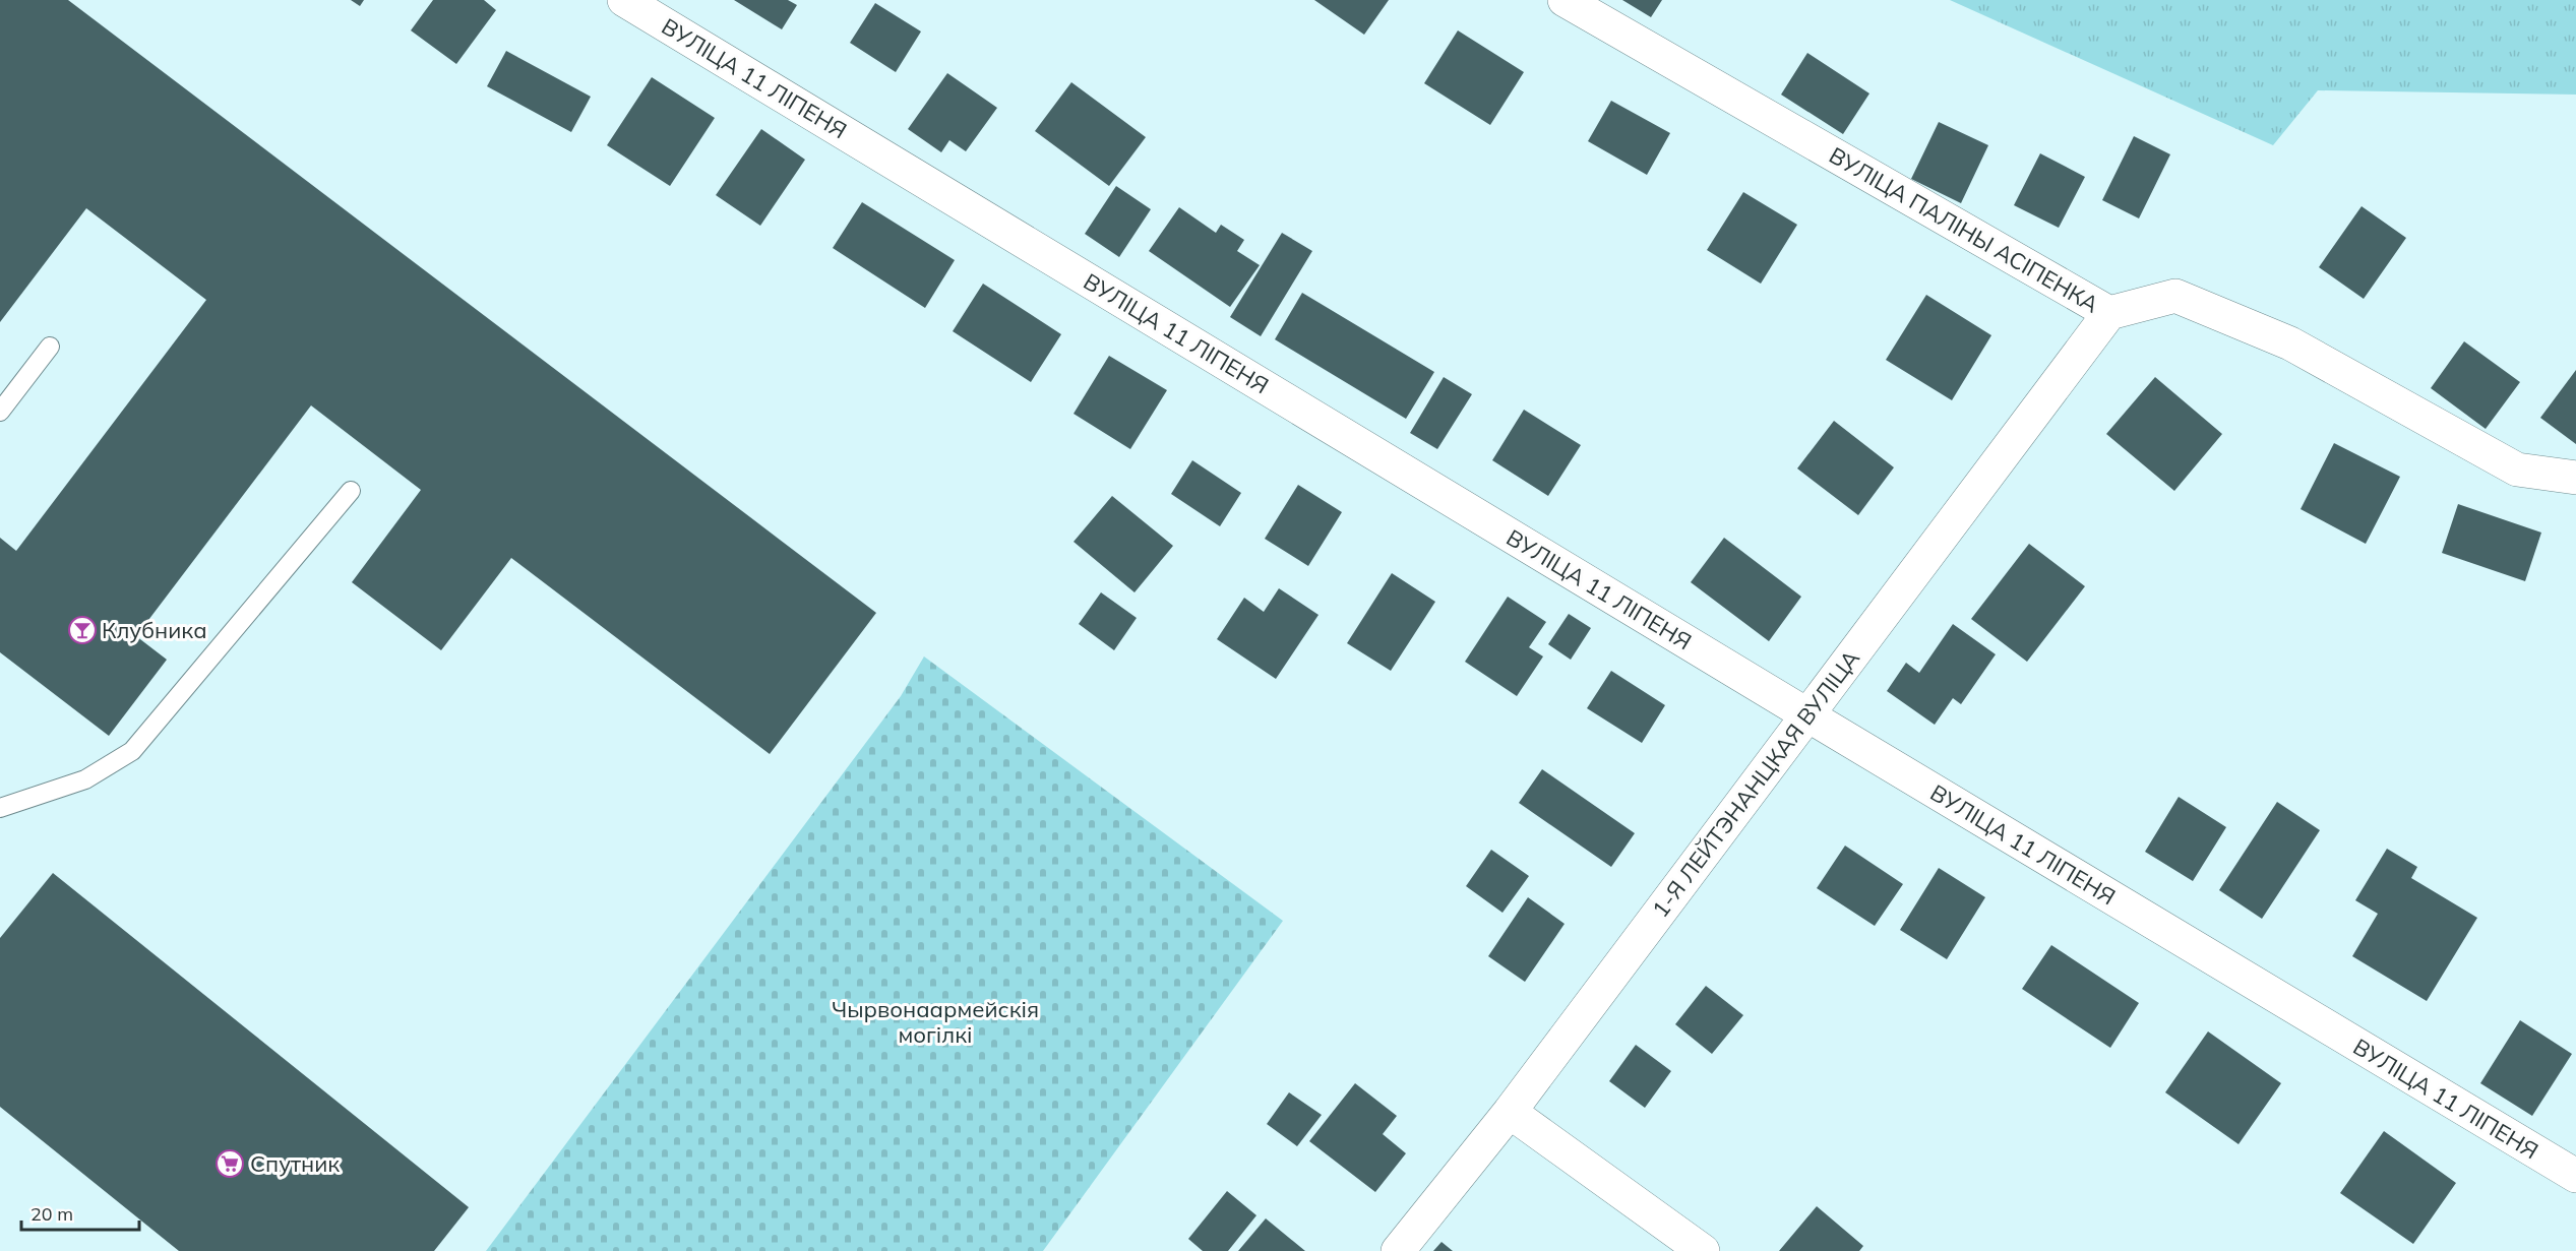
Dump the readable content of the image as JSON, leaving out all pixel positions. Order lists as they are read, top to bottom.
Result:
{
  "streets": {
    "street": ["ВУЛІЦА 11 ЛІПЕНЯ", "ВУЛІЦА ПАЛІНЫ АСІПЕНКА", "1-Я ЛЕЙТЭНАНЦКАЯ ВУЛІЦА"]
  },
  "crossings": [
    ["ВУЛІЦА 11 ЛІПЕНЯ", "1-Я ЛЕЙТЭНАНЦКАЯ ВУЛІЦА"],
    ["ВУЛІЦА ПАЛІНЫ АСІПЕНКА", "1-Я ЛЕЙТЭНАНЦКАЯ ВУЛІЦА"]
  ],
  "parks": ["Чырвонаармейскія могілкі"],
  "places": {
    "bar": ["Клубника"],
    "supermarket": ["Спутник"]
  },
  "scale_bar": "20 m"
}
